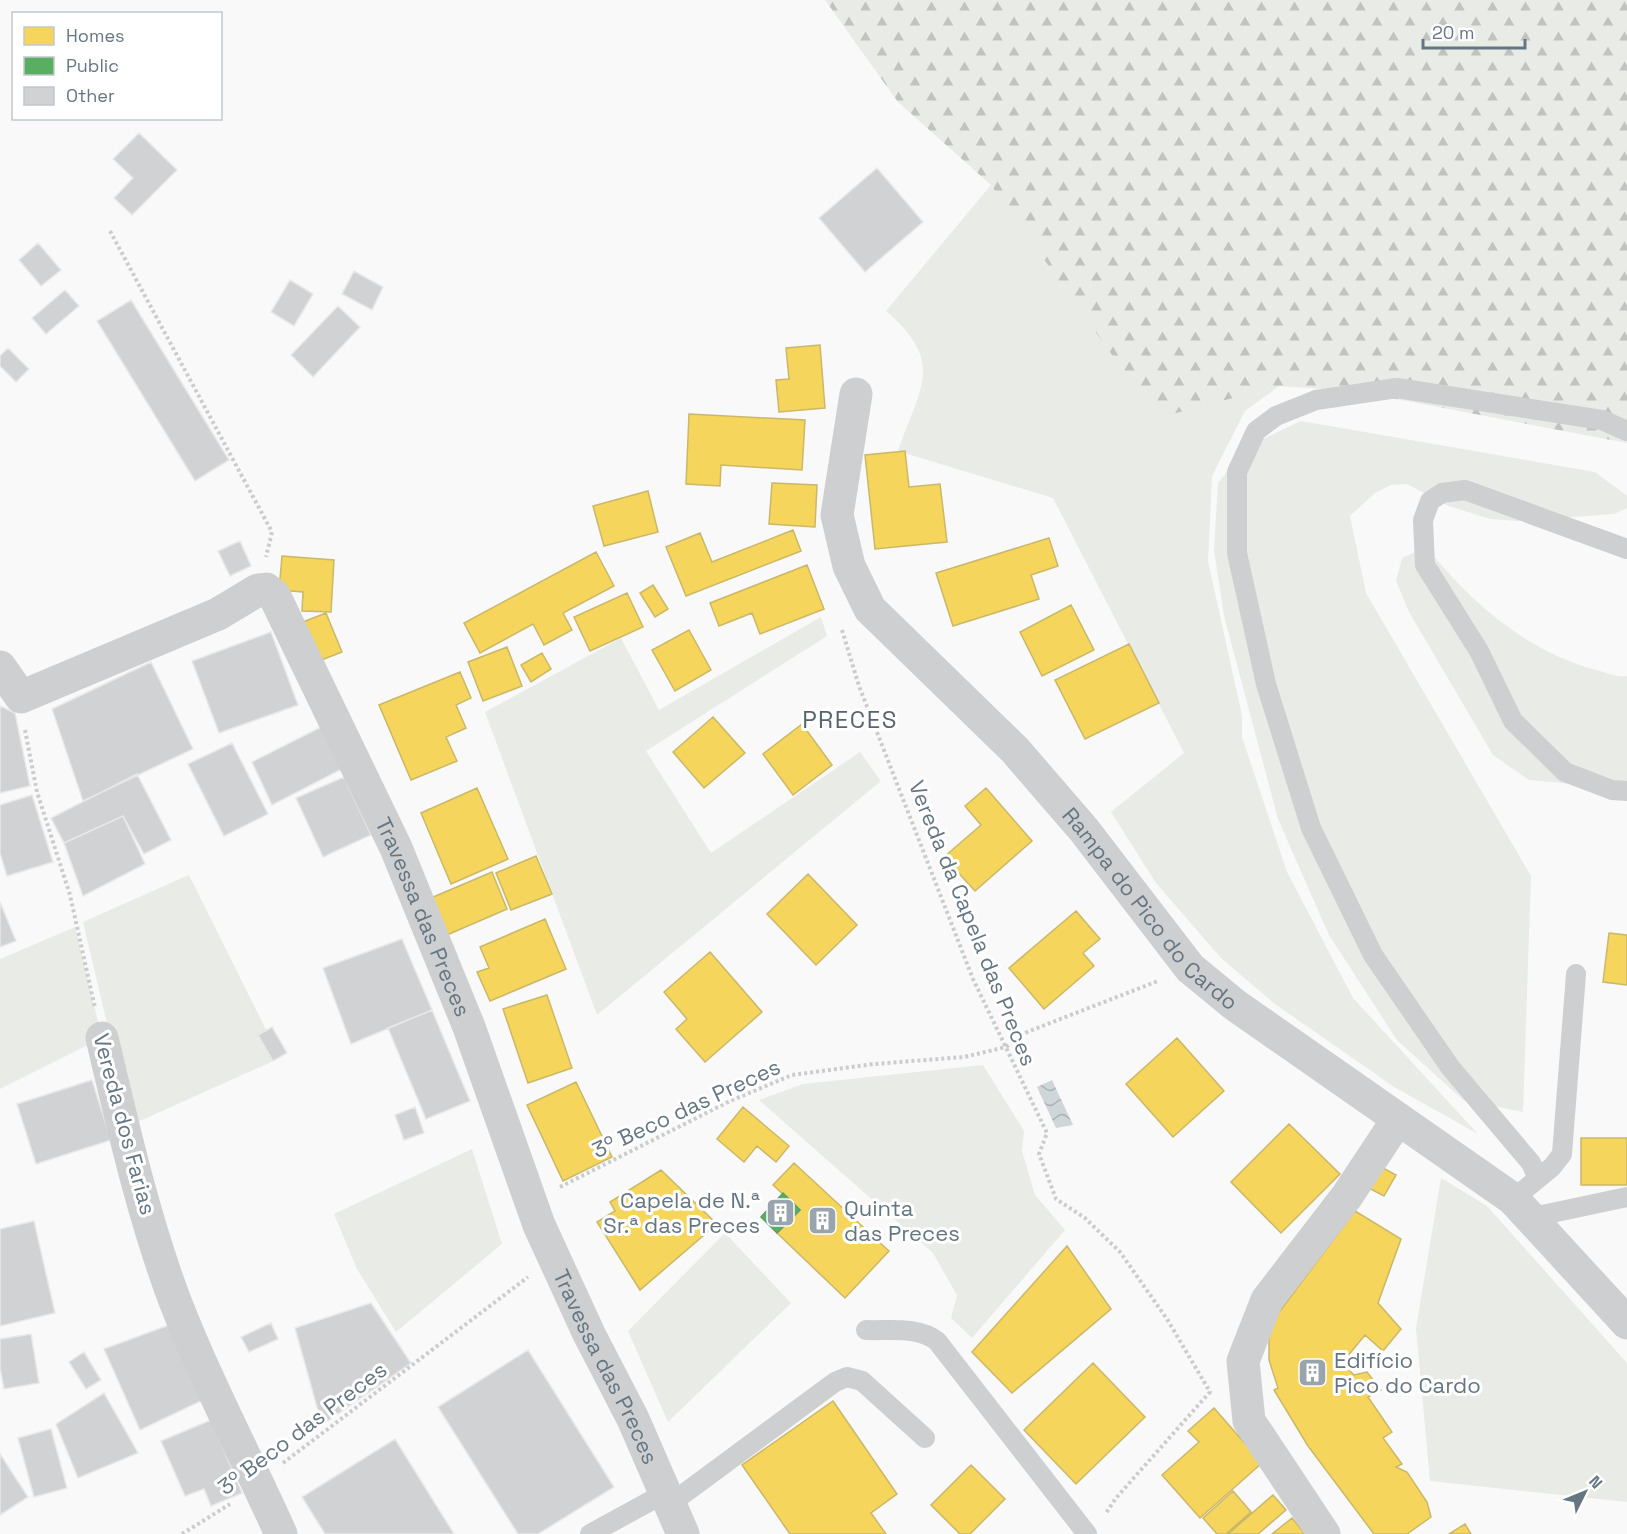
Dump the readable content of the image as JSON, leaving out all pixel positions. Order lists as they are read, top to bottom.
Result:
{
  "streets": {
    "street": ["Rampa do Pico do Cardo", "Travessa das Preces", "Vereda dos Farias"],
    "path": ["Vereda da Capela das Preces", "3º Beco das Preces"]
  },
  "crossings": [
    ["Travessa das Preces", "3º Beco das Preces"],
    ["Vereda da Capela das Preces", "3º Beco das Preces"],
    ["3º Beco das Preces", "Vereda dos Farias"]
  ],
  "districts": ["PRECES"],
  "places": {
    "building": ["Capela de N.ª Sr.ª das Preces", "Quinta das Preces", "Edifício Pico do Cardo"]
  },
  "legend": ["Homes", "Public", "Other"],
  "scale_bar": "20 m",
  "north": "top right"
}
